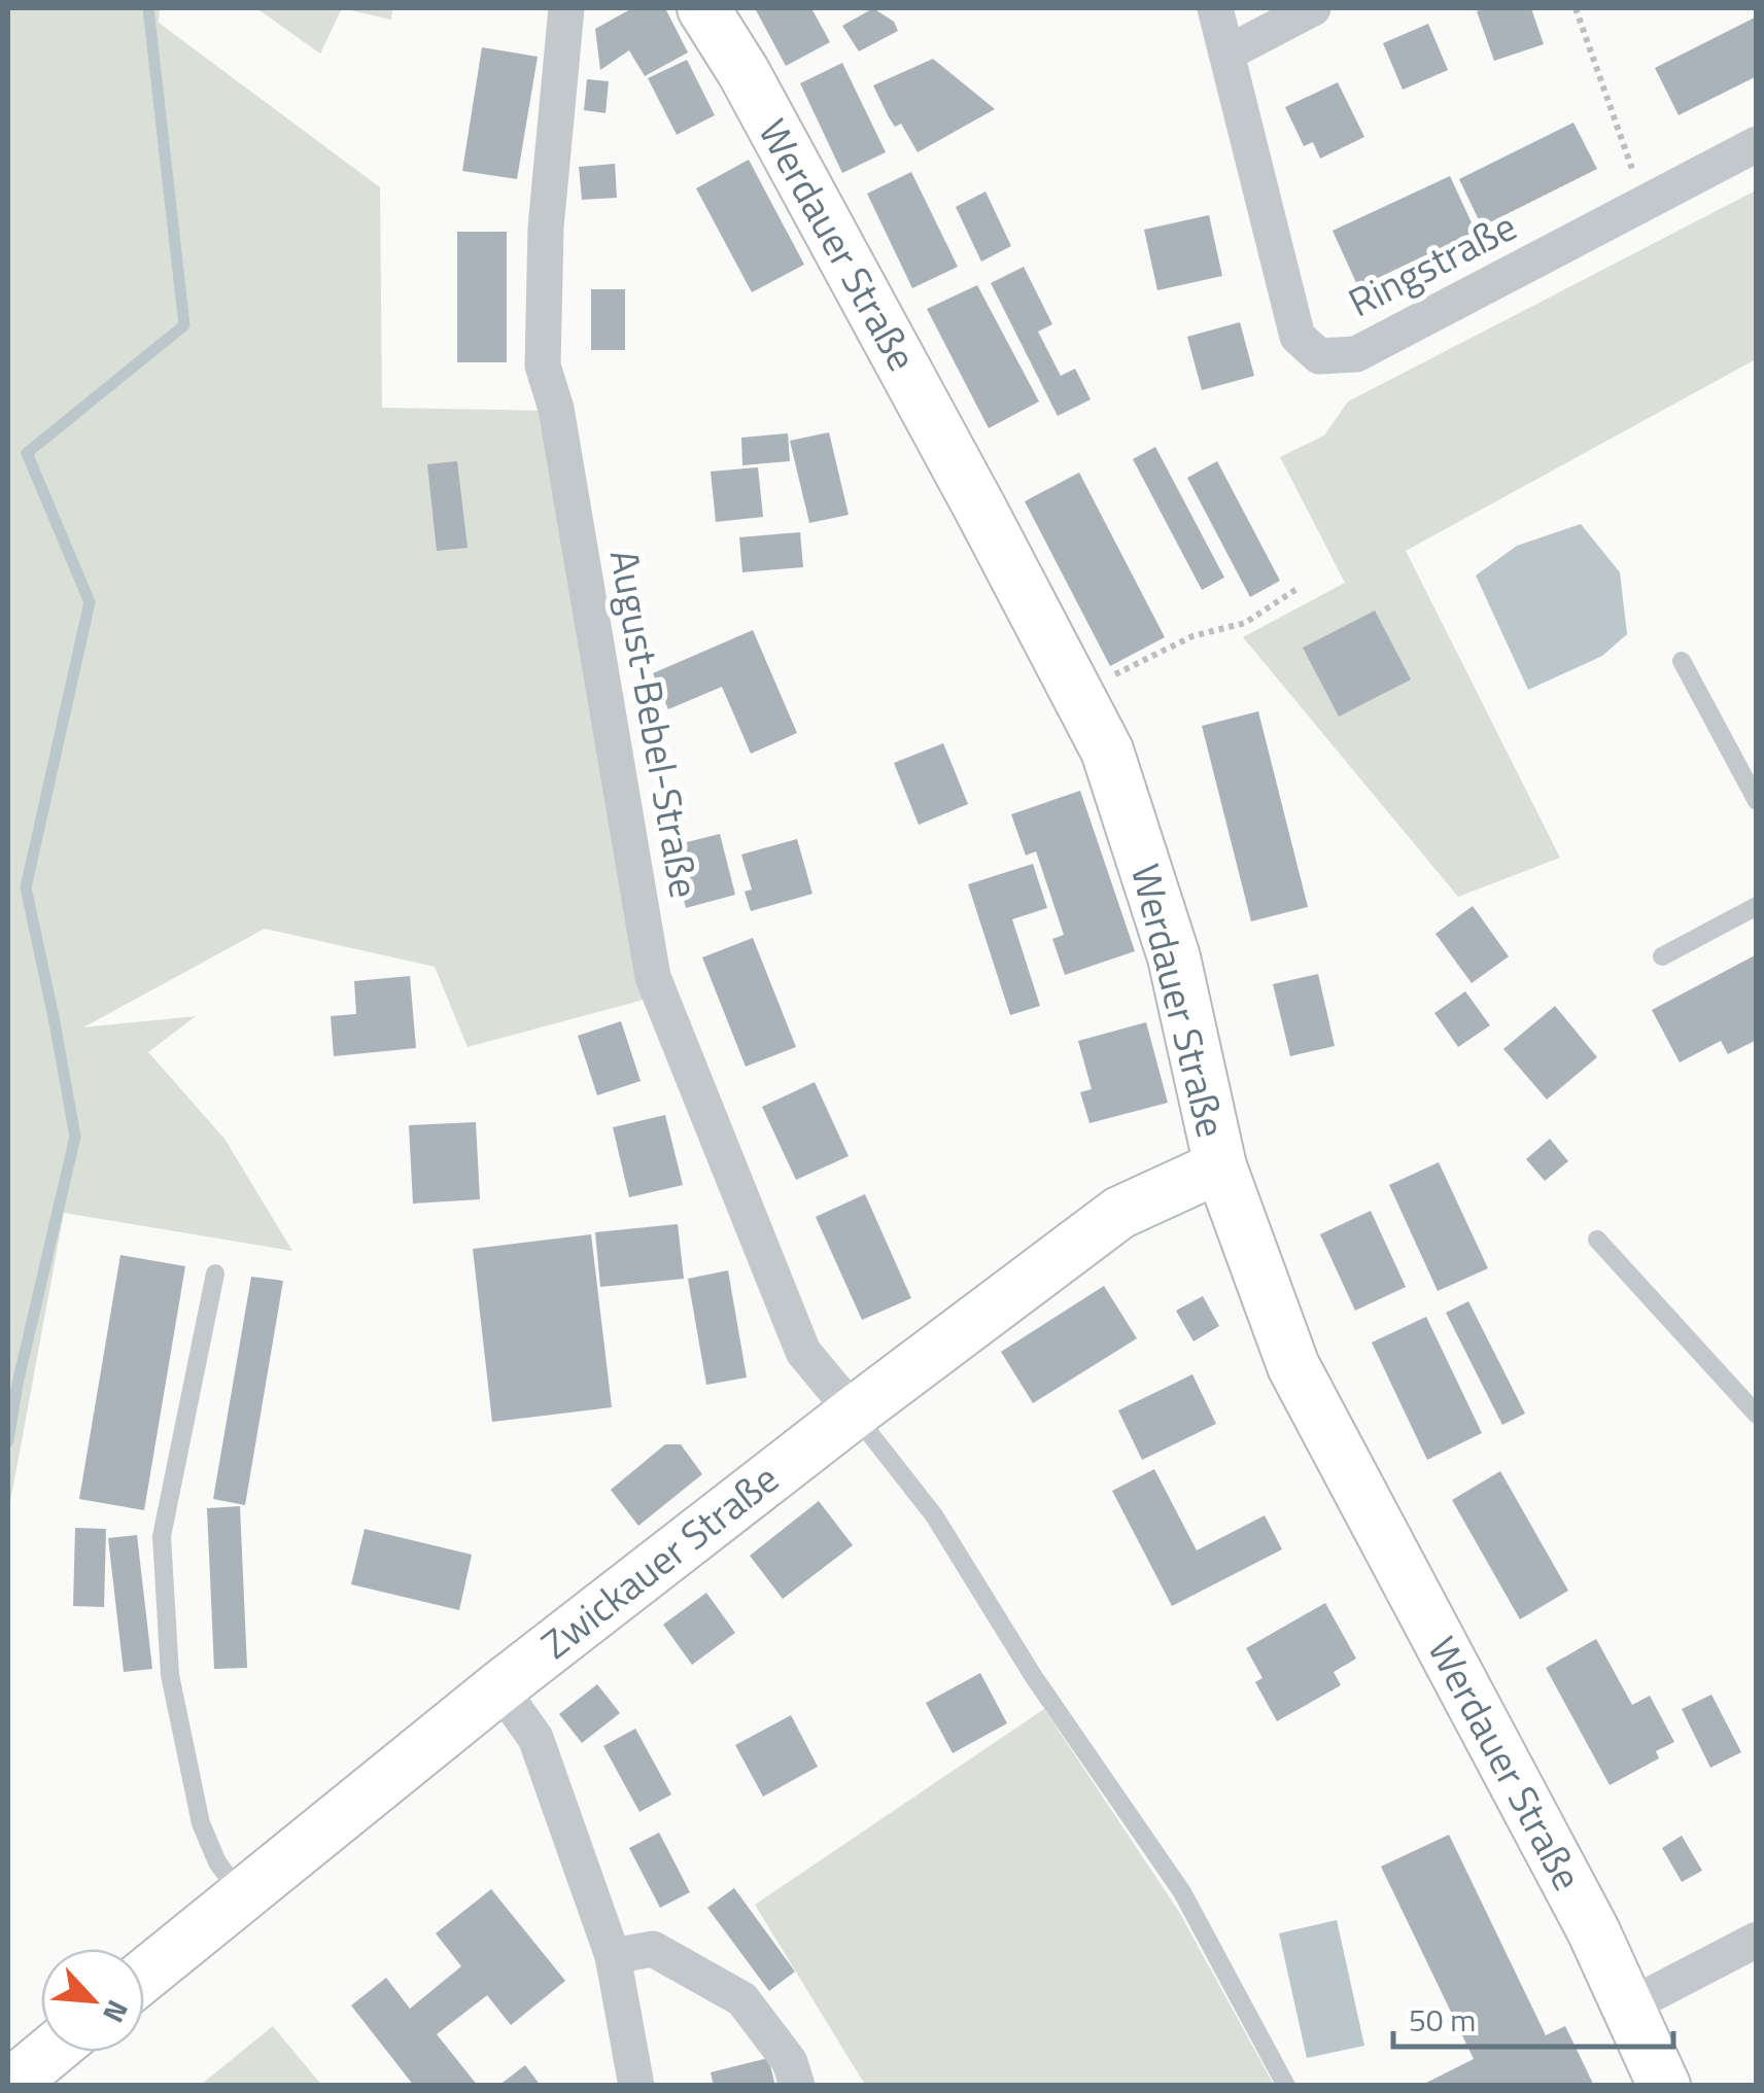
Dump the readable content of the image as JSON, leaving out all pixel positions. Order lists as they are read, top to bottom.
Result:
{
  "streets": {
    "main road": ["Werdauer Straße", "Zwickauer Straße"],
    "street": ["Ringstraße", "August-Bebel-Straße"]
  },
  "crossings": [
    ["Werdauer Straße", "Zwickauer Straße"],
    ["August-Bebel-Straße", "Zwickauer Straße"]
  ],
  "scale_bar": "50 m",
  "north": "bottom right"
}
